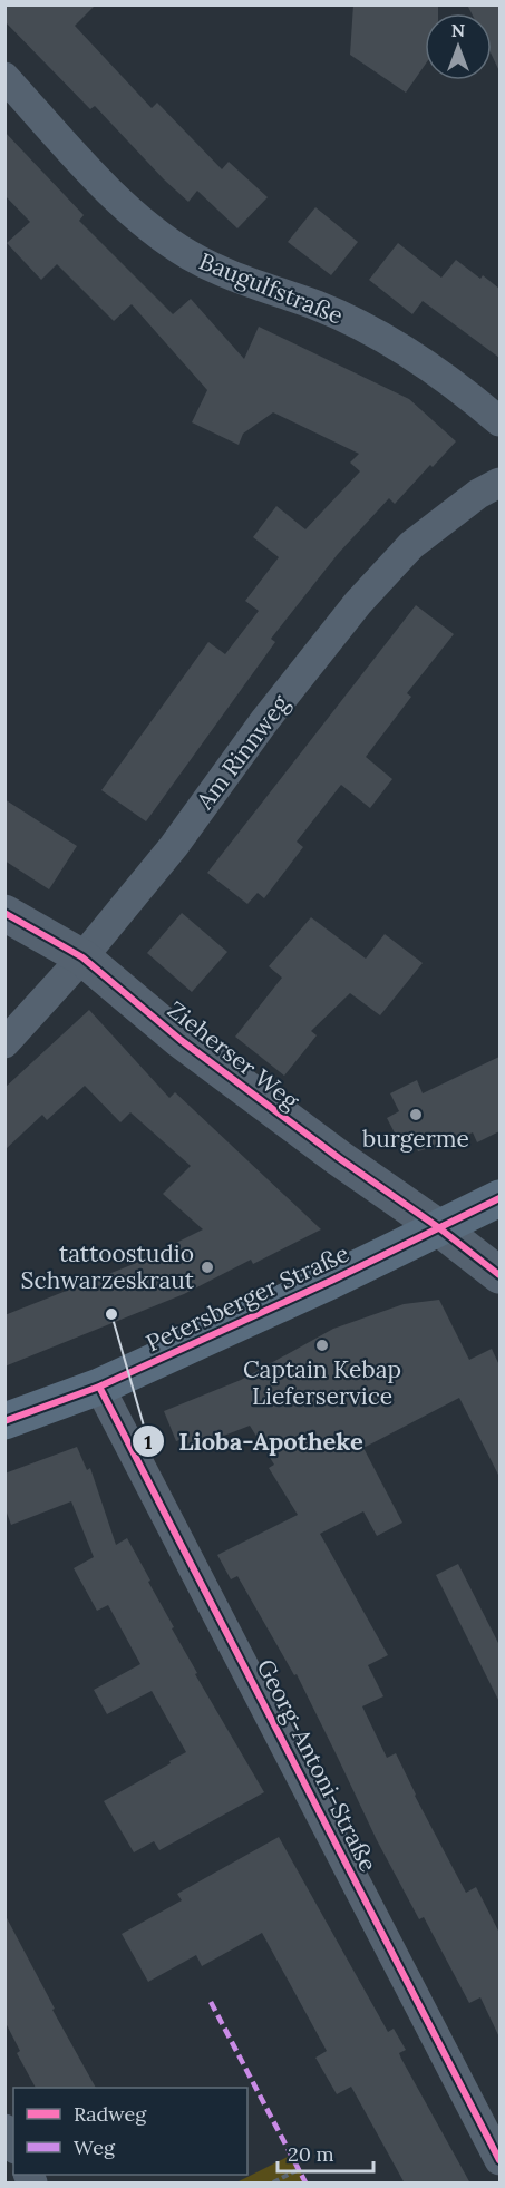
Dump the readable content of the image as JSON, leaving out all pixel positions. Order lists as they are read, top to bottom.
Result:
{
  "streets": {
    "main road": ["Petersberger Straße"],
    "street": [
      "Baugulfstraße",
      "Am Rinnweg",
      "Zieherser Weg",
      "Georg-Antoni-Straße"
    ]
  },
  "crossings": [
    ["Am Rinnweg", "Zieherser Weg"],
    ["Zieherser Weg", "Petersberger Straße"],
    ["Petersberger Straße", "Georg-Antoni-Straße"]
  ],
  "places": [
    "burgerme",
    "tattoostudio Schwarzeskraut",
    "Lioba-Apotheke",
    "Captain Kebap Lieferservice"
  ],
  "legend": ["Radweg", "Weg"],
  "scale_bar": "20 m",
  "north": "top"
}
